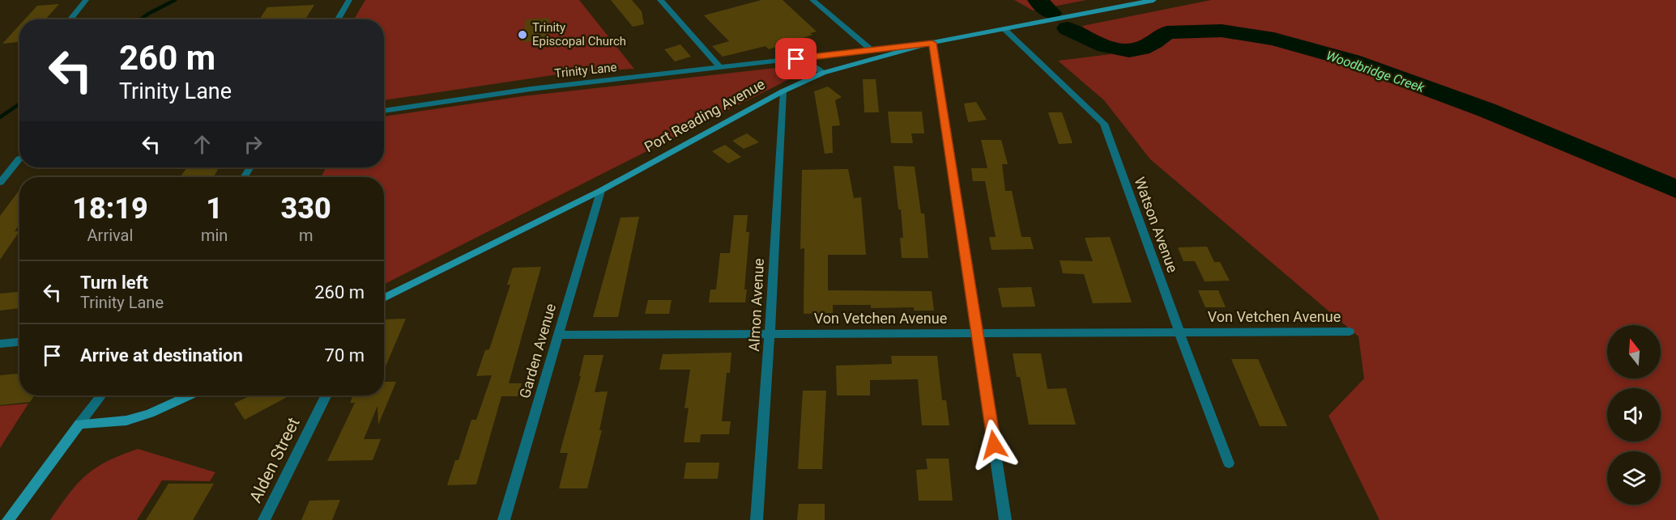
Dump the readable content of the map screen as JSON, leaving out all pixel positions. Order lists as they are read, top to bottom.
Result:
{
  "streets": {
    "main road": ["Port Reading Avenue"],
    "street": [
      "Trinity Lane",
      "Watson Avenue",
      "Almon Avenue",
      "Von Vetchen Avenue",
      "Garden Avenue",
      "Alden Street"
    ]
  },
  "crossings": [
    ["Trinity Lane", "Port Reading Avenue"],
    ["Port Reading Avenue", "Watson Avenue"],
    ["Port Reading Avenue", "Almon Avenue"],
    ["Port Reading Avenue", "Garden Avenue"],
    ["Watson Avenue", "Von Vetchen Avenue"],
    ["Almon Avenue", "Von Vetchen Avenue"],
    ["Von Vetchen Avenue", "Garden Avenue"]
  ],
  "water": ["Woodbridge Creek"],
  "places": ["Trinity Episcopal Church"],
  "north": "top",
  "page": {
    "turn": ["260 m", "Trinity Lane"],
    "eta": [
      "18:19",
      "Arrival",
      "1",
      "min",
      "330",
      "m"
    ],
    "list": [
      {
        "name": "Turn left",
        "note": "Trinity Lane",
        "value": "260 m"
      },
      {
        "name": "Arrive at destination",
        "value": "70 m"
      }
    ]
  }
}
